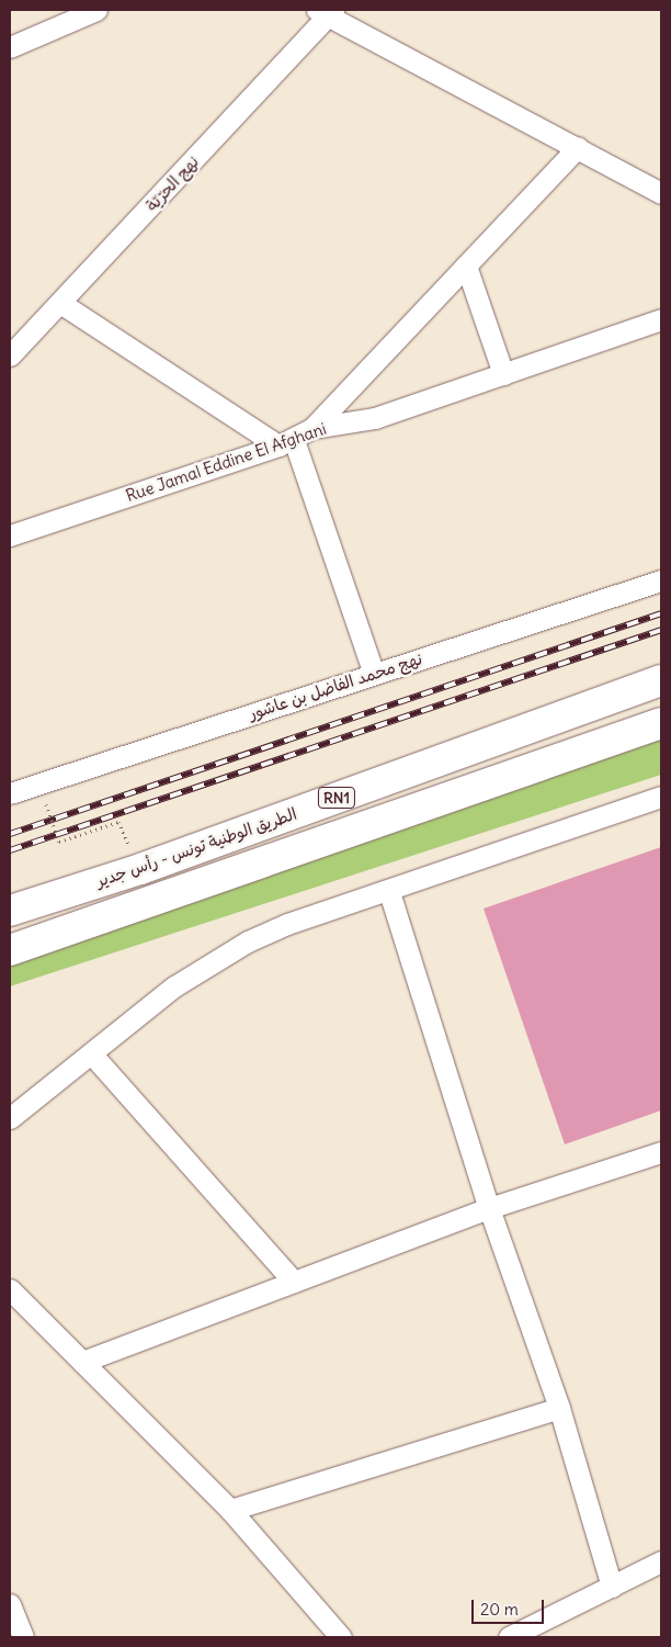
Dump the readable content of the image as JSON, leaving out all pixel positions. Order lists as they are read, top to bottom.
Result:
{
  "streets": {
    "highway": ["RN1", "الطريق الوطنية تونس - رأس جدير"],
    "street": ["نهج الحرّيّة", "Rue Jamal Eddine El Afghani", "نهج محمد الفاضل بن عاشور"]
  },
  "scale_bar": "20 m"
}
